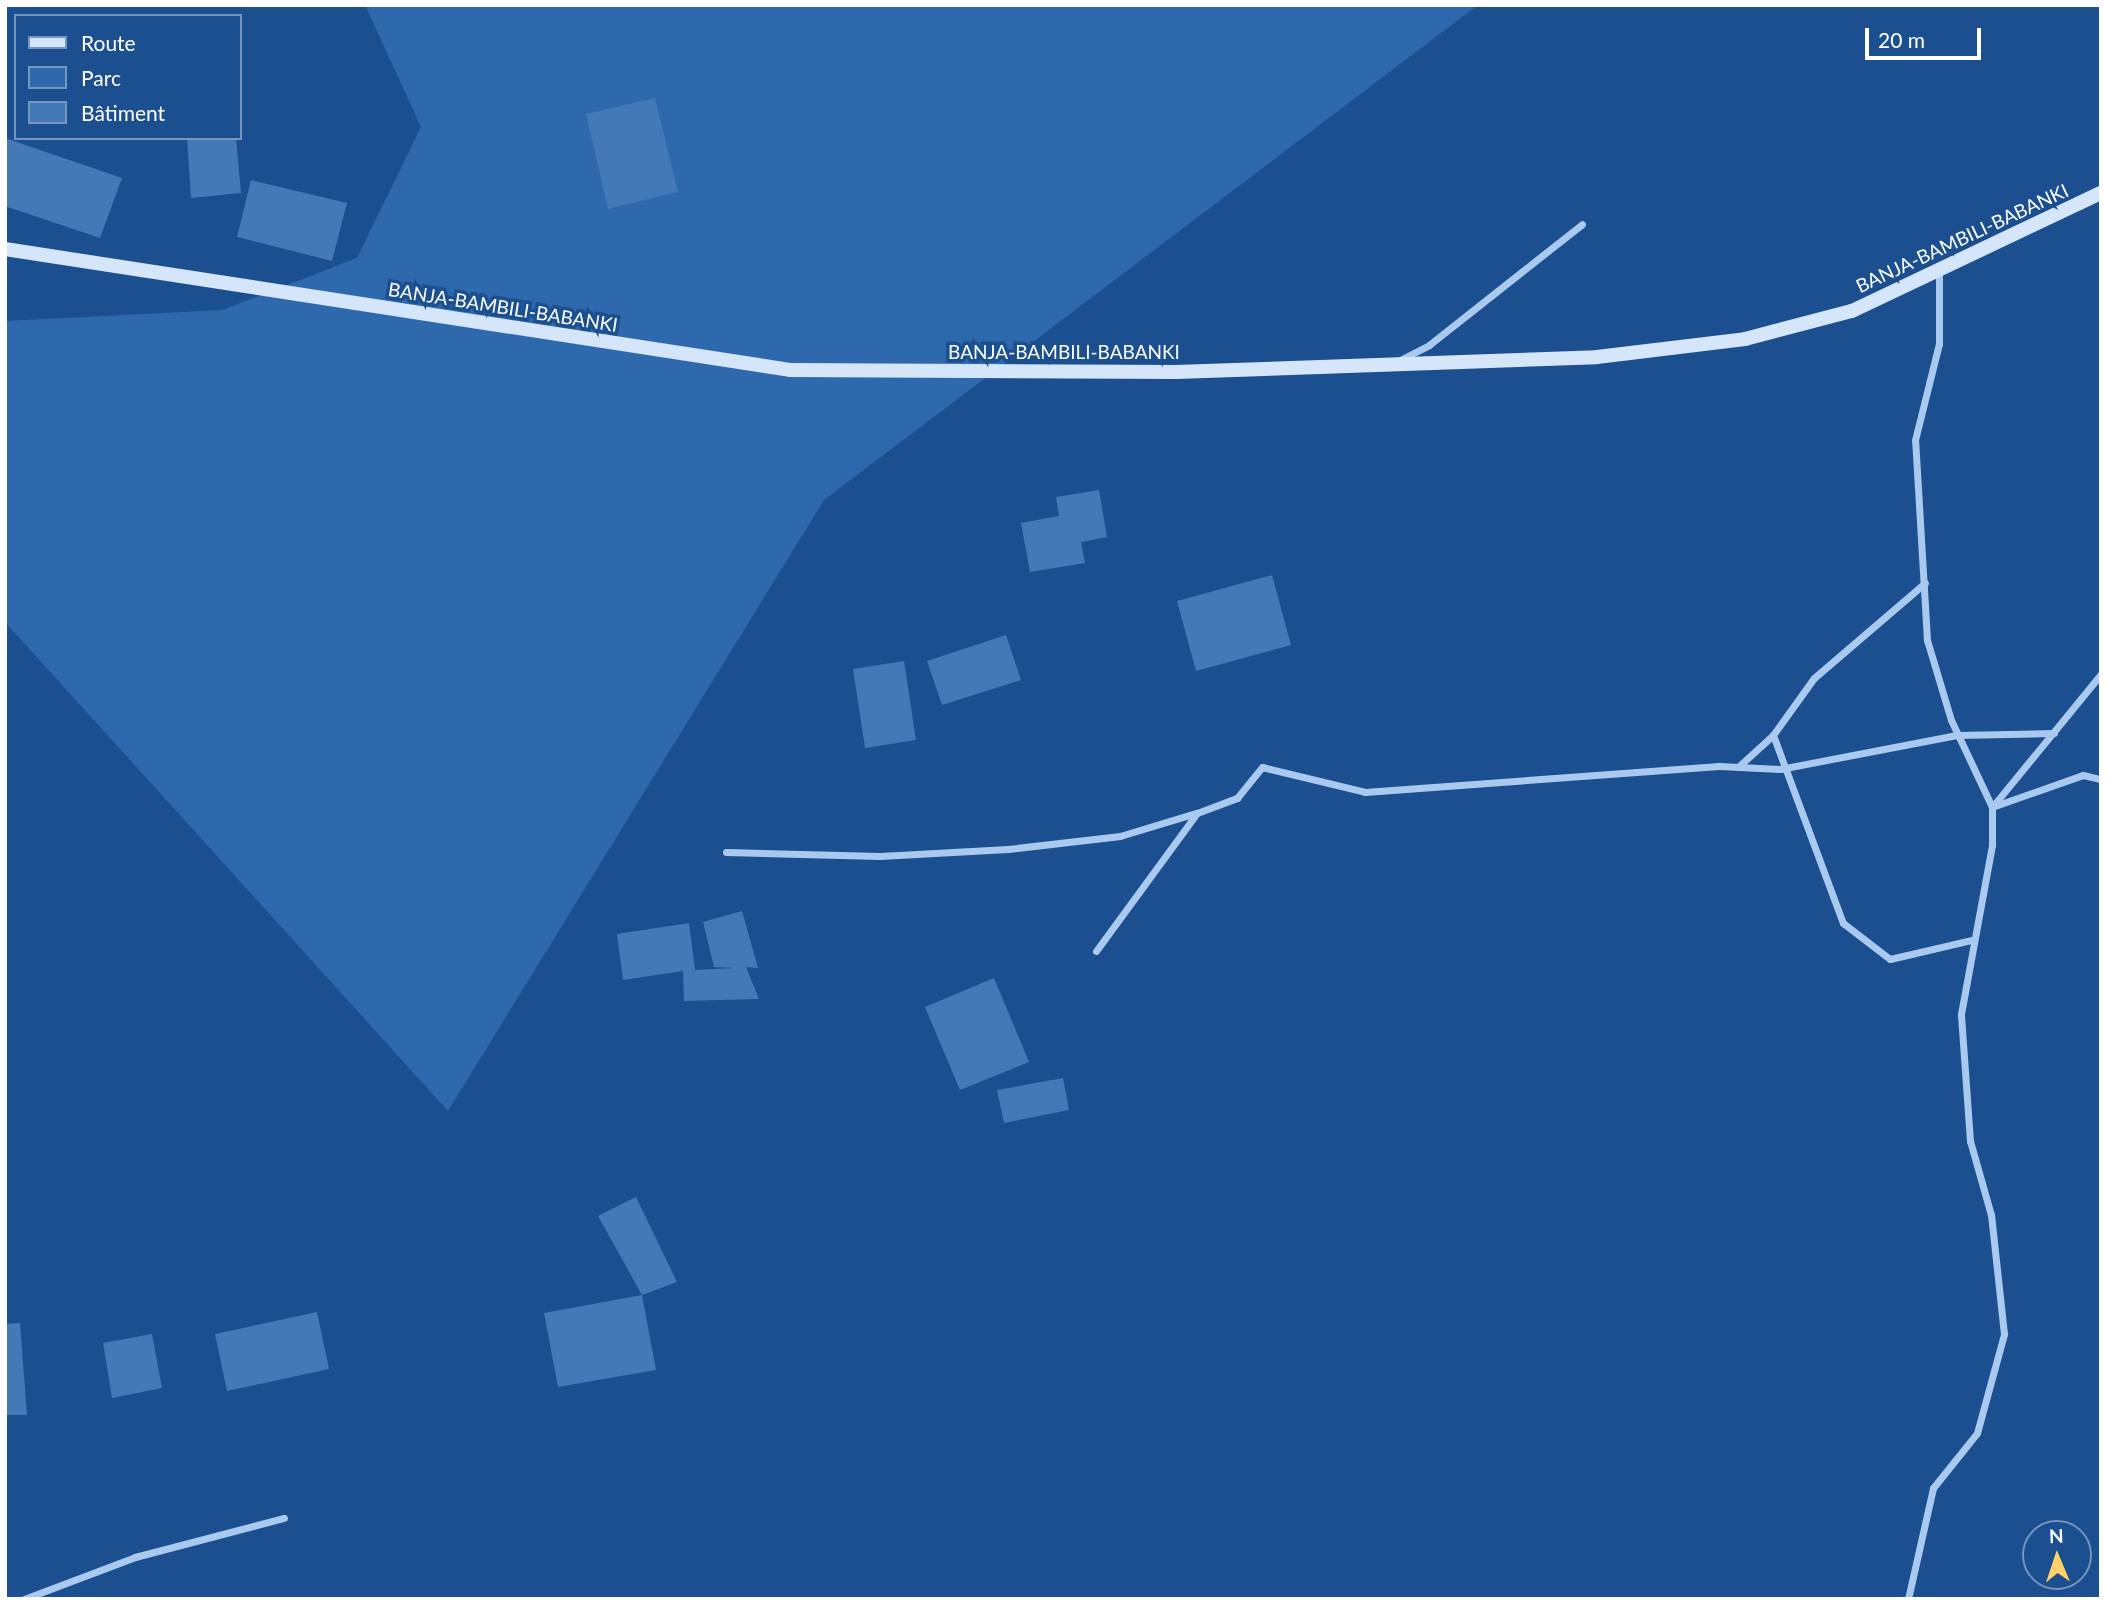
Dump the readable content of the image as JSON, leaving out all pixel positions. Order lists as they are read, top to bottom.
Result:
{
  "streets": {
    "street": ["BANJA-BAMBILI-BABANKI"]
  },
  "legend": ["Route", "Parc", "Bâtiment"],
  "scale_bar": "20 m",
  "north": "top"
}
